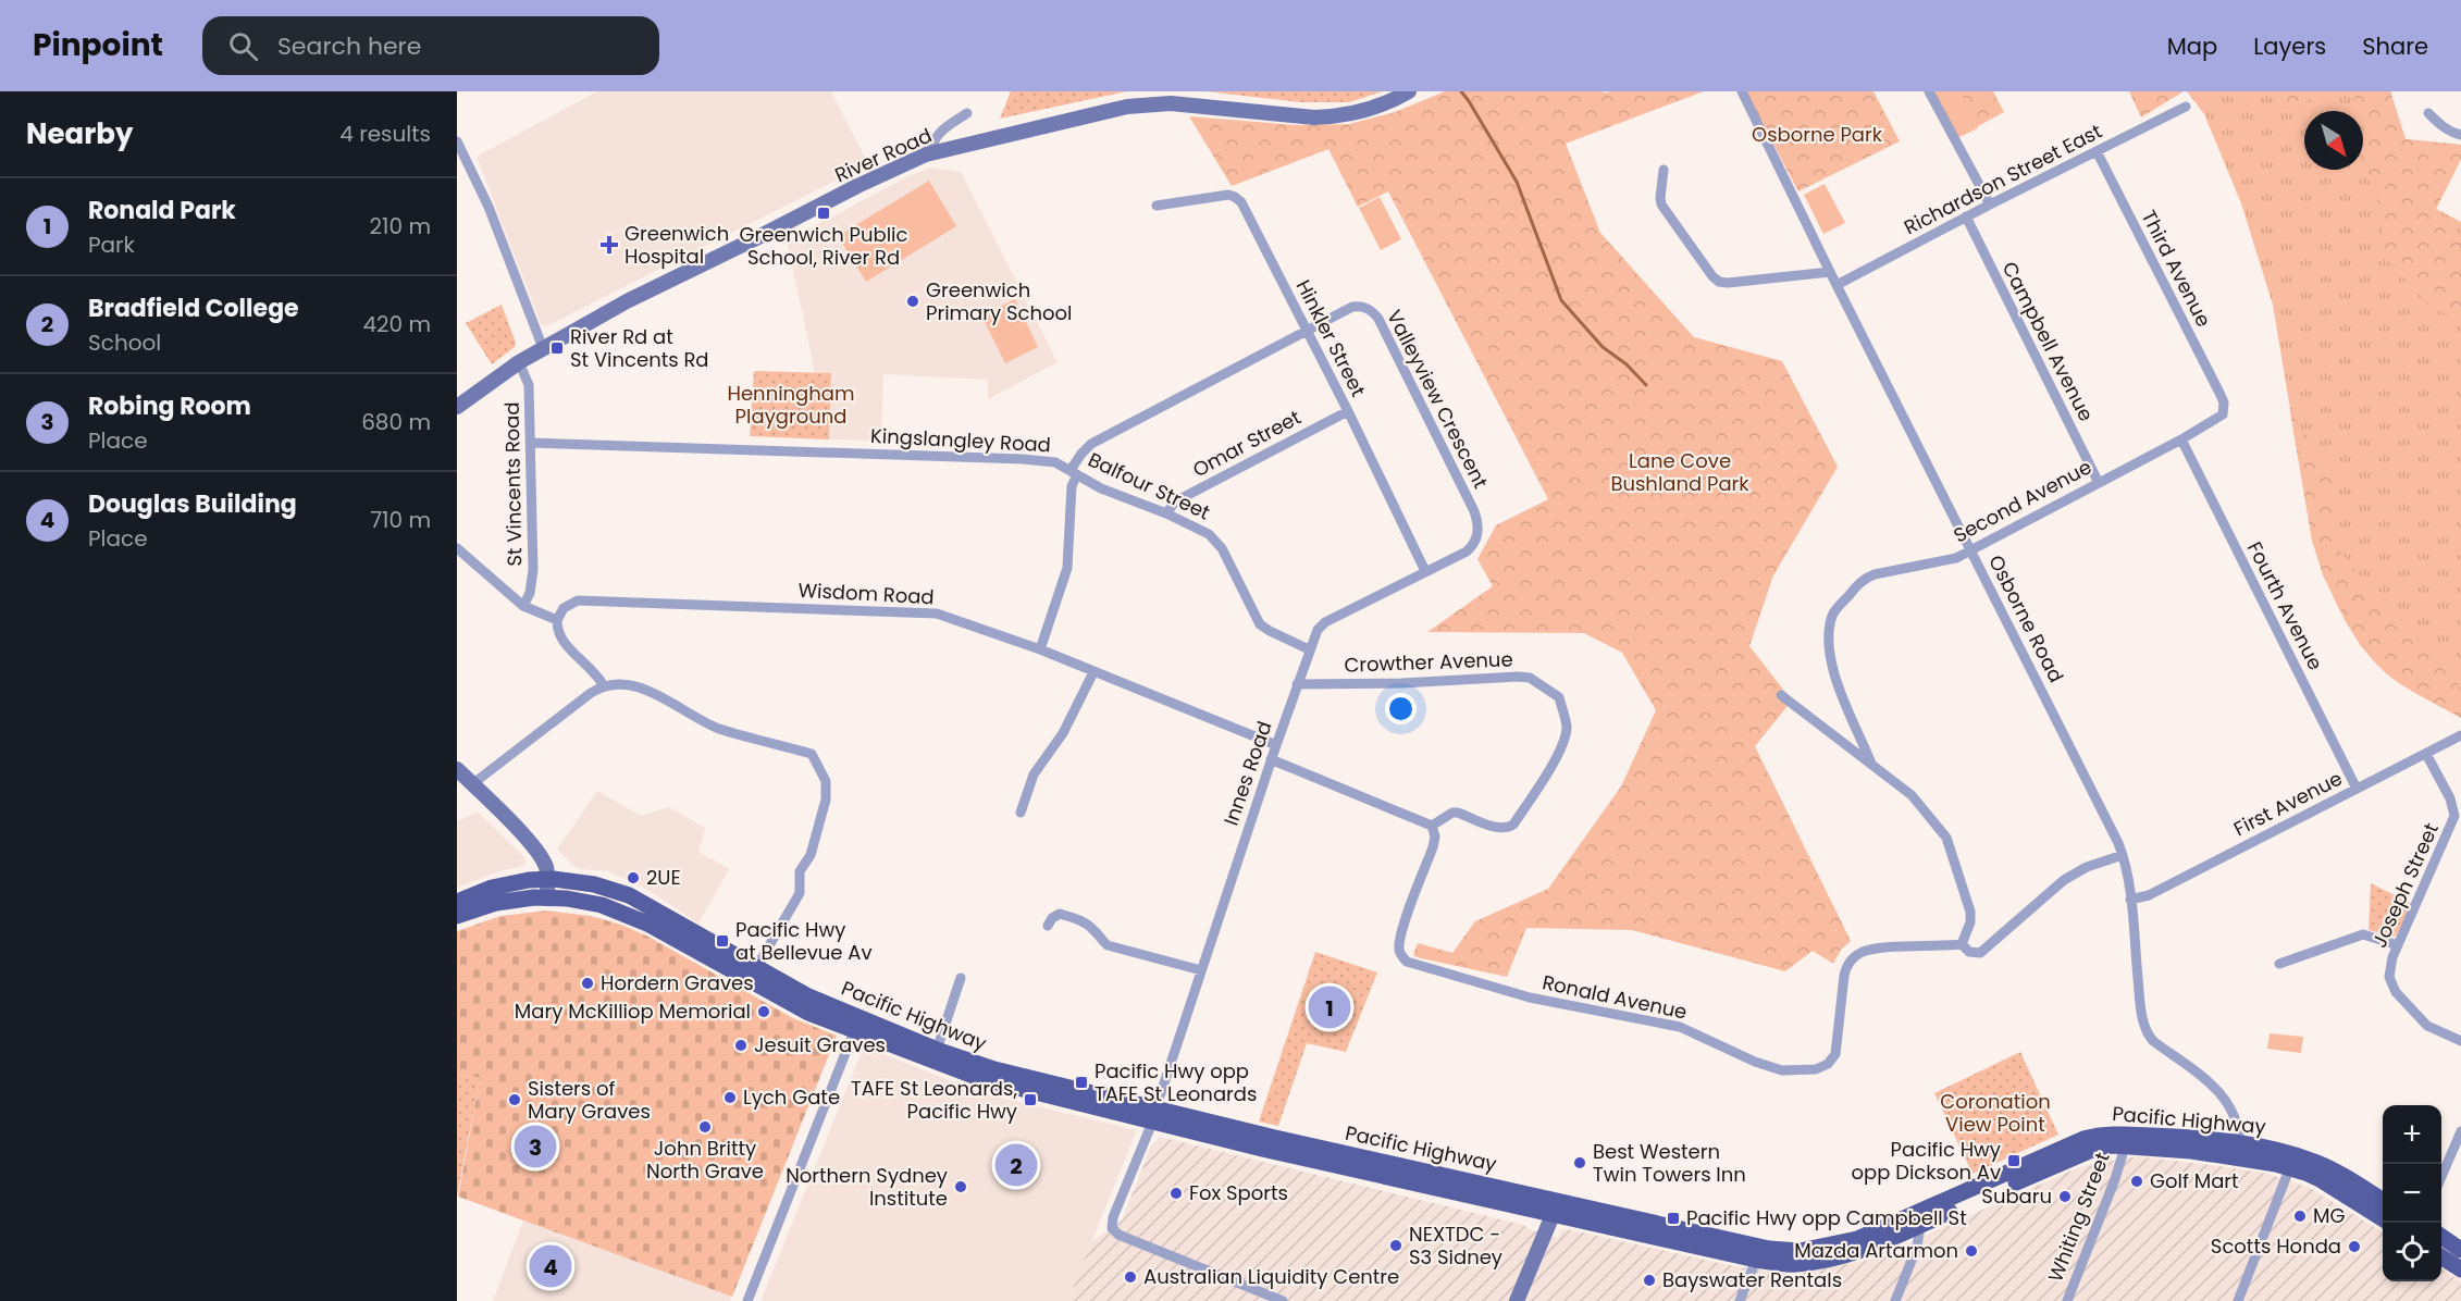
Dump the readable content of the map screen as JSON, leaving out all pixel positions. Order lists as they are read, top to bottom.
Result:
{
  "streets": {
    "main road": ["River Road", "Pacific Highway"],
    "street": [
      "Richardson Street East",
      "Third Avenue",
      "Hinkler Street",
      "Campbell Avenue",
      "Valleyview Crescent",
      "Kingslangley Road",
      "Omar Street",
      "St Vincents Road",
      "Balfour Street",
      "Second Avenue",
      "Wisdom Road",
      "Fourth Avenue",
      "Osborne Road",
      "Crowther Avenue",
      "Innes Road",
      "First Avenue",
      "Joseph Street",
      "Ronald Avenue",
      "Whiting Street"
    ]
  },
  "crossings": [
    ["River Road", "St Vincents Road"],
    ["Richardson Street East", "Third Avenue"],
    ["Richardson Street East", "Campbell Avenue"],
    ["Richardson Street East", "Osborne Road"],
    ["Third Avenue", "Second Avenue"],
    ["Hinkler Street", "Valleyview Crescent"],
    ["Hinkler Street", "Kingslangley Road"],
    ["Hinkler Street", "Omar Street"],
    ["Hinkler Street", "Innes Road"],
    ["Campbell Avenue", "Second Avenue"],
    ["Valleyview Crescent", "Kingslangley Road"],
    ["Valleyview Crescent", "Innes Road"],
    ["Kingslangley Road", "St Vincents Road"],
    ["Kingslangley Road", "Balfour Street"],
    ["Omar Street", "Balfour Street"],
    ["Balfour Street", "Innes Road"],
    ["Second Avenue", "Fourth Avenue"],
    ["Second Avenue", "Osborne Road"],
    ["Wisdom Road", "Innes Road"],
    ["Fourth Avenue", "First Avenue"],
    ["Osborne Road", "First Avenue"],
    ["Osborne Road", "Ronald Avenue"],
    ["Osborne Road", "Pacific Highway"],
    ["Crowther Avenue", "Innes Road"],
    ["Crowther Avenue", "Ronald Avenue"],
    ["Innes Road", "Pacific Highway"],
    ["First Avenue", "Joseph Street"],
    ["Pacific Highway", "Whiting Street"]
  ],
  "parks": [
    "Osborne Park",
    "Henningham Playground",
    "Lane Cove Bushland Park",
    "Coronation View Point"
  ],
  "places": {
    "transit": [
      "Greenwich Public School, River Rd",
      "River Rd at St Vincents Rd",
      "Pacific Hwy at Bellevue Av",
      "Pacific Hwy opp TAFE St Leonards",
      "TAFE St Leonards, Pacific Hwy",
      "Pacific Hwy opp Dickson Av",
      "Pacific Hwy opp Campbell St"
    ],
    "health": ["Greenwich Hospital"],
    "other": [
      "Greenwich Primary School",
      "2UE",
      "Hordern Graves",
      "Mary McKilliop Memorial",
      "Jesuit Graves",
      "Lych Gate",
      "Sisters of Mary Graves",
      "John Britty North Grave",
      "Best Western Twin Towers Inn",
      "Golf Mart",
      "Northern Sydney Institute",
      "Fox Sports",
      "Subaru",
      "MG",
      "NEXTDC - S3 Sidney",
      "Scotts Honda",
      "Mazda Artarmon",
      "Australian Liquidity Centre",
      "Bayswater Rentals"
    ]
  },
  "north": "bottom right",
  "page": {
    "header": "Pinpoint",
    "search": "Search here",
    "nav": ["Map", "Layers", "Share"],
    "heading": ["Nearby", "4 results"],
    "list": [
      {
        "mark": "1",
        "name": "Ronald Park",
        "note": "Park",
        "value": "210 m"
      },
      {
        "mark": "2",
        "name": "Bradfield College",
        "note": "School",
        "value": "420 m"
      },
      {
        "mark": "3",
        "name": "Robing Room",
        "note": "Place",
        "value": "680 m"
      },
      {
        "mark": "4",
        "name": "Douglas Building",
        "note": "Place",
        "value": "710 m"
      }
    ],
    "pins": [
      "1",
      "3",
      "2",
      "4"
    ],
    "map_buttons": ["+", "−"]
  }
}
